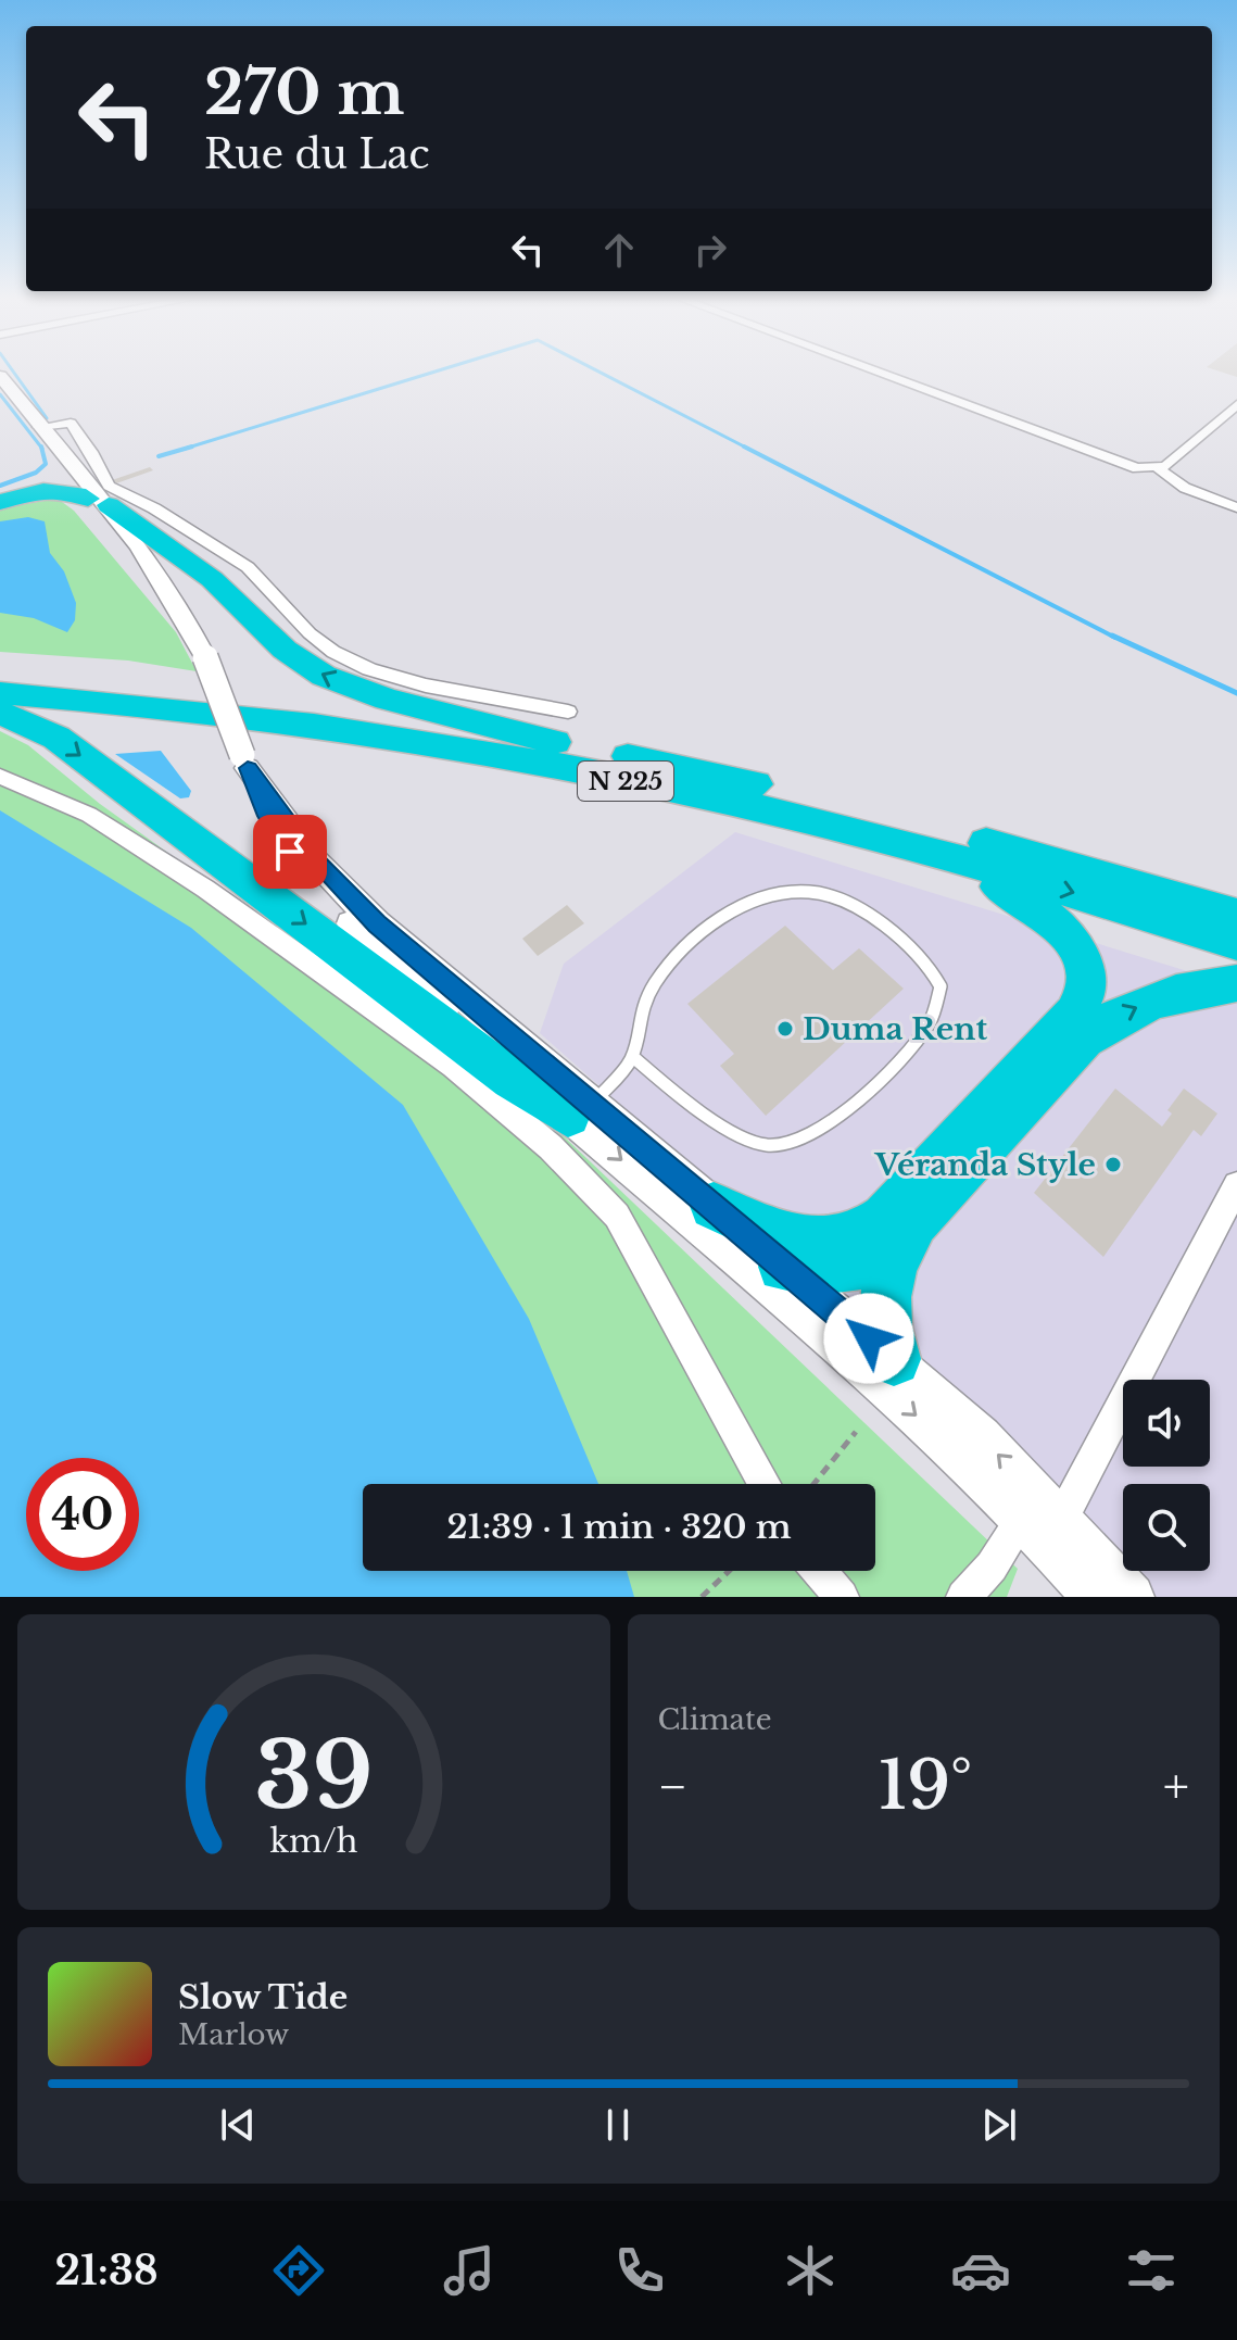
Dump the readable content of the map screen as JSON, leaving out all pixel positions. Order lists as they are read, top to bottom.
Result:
{
  "streets": {
    "highway": ["N 225"]
  },
  "places": ["Duma Rent", "Véranda Style"],
  "page": {
    "turn": ["270 m", "Rue du Lac"],
    "limit": "40",
    "trip": "21:39 · 1 min · 320 m",
    "tile": "Climate",
    "heat": ["−", "19°", "+"],
    "song": ["Slow Tide", "Marlow"],
    "tabs": "21:38",
    "gauge": ["39", "km/h"]
  }
}
